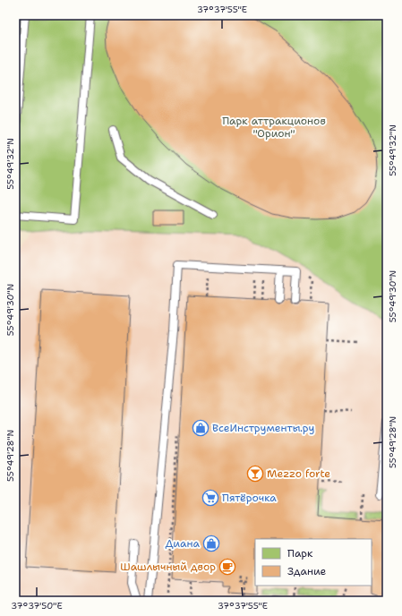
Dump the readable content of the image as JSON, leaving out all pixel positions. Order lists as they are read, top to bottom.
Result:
{
  "parks": ["Парк аттракционов \"Орион\""],
  "places": {
    "shop": ["ВсеИнструменты.ру", "Диана"],
    "bar": ["Mezzo forte"],
    "supermarket": ["Пятёрочка"],
    "cafe": ["Шашлычный двор"]
  },
  "legend": ["Парк", "Здание"],
  "coordinates": [
    "37°37'55\"E",
    "55°49'32\"N",
    "55°49'30\"N",
    "55°49'28\"N",
    "37°37'50\"E"
  ]
}
